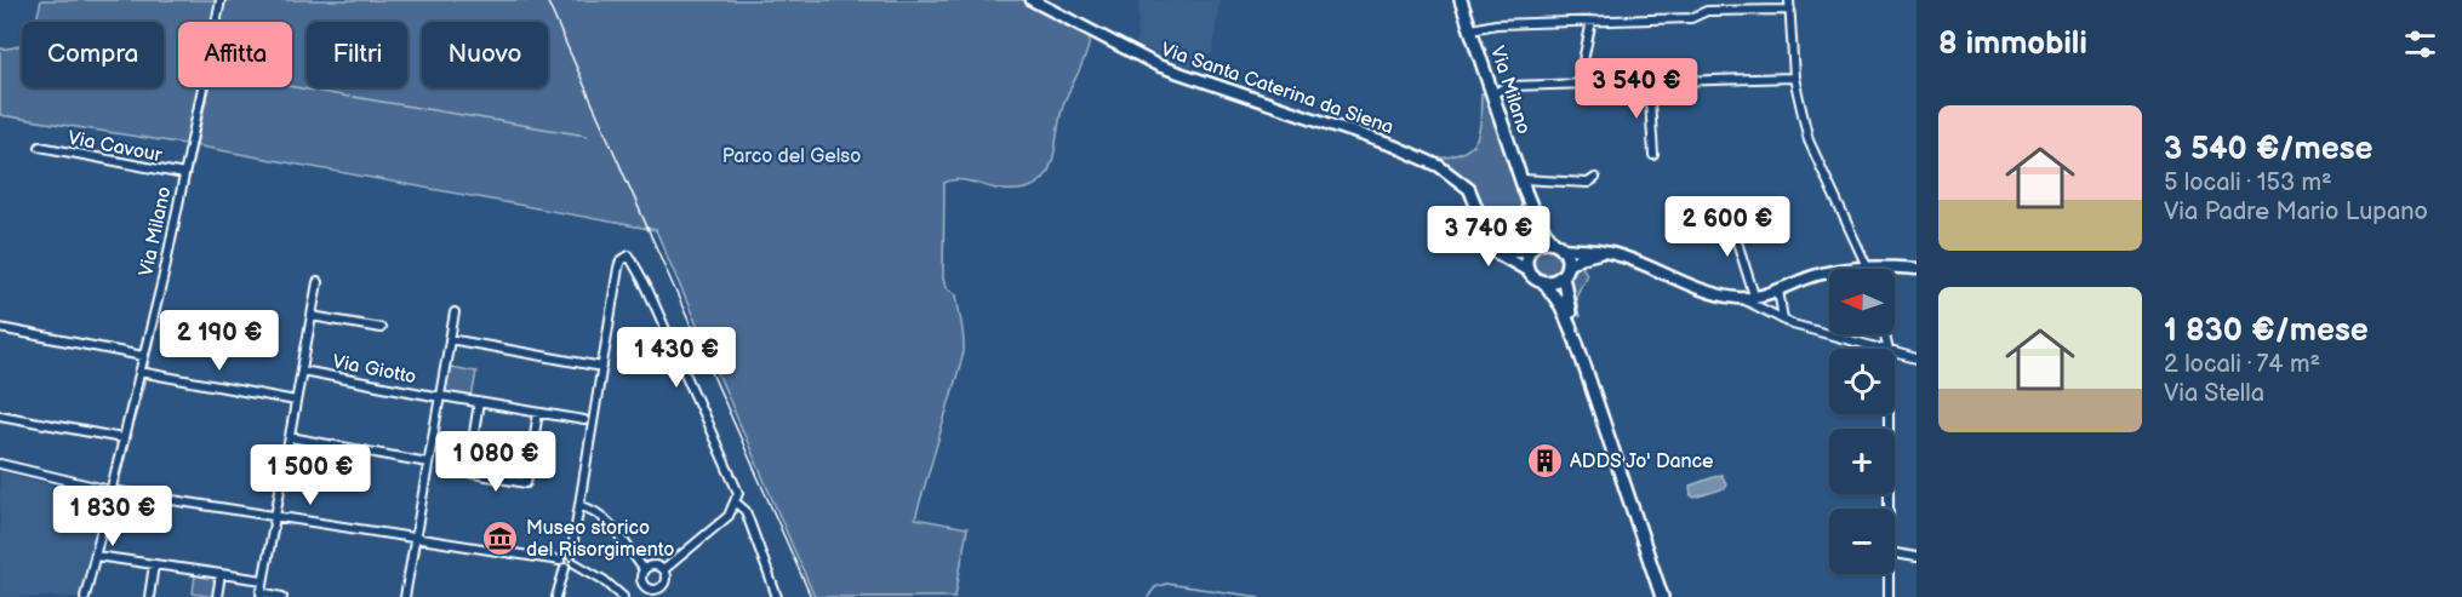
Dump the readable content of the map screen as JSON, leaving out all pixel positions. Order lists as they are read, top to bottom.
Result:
{
  "streets": {
    "main road": ["Via Milano"],
    "street": ["Via Santa Caterina da Siena", "Via Cavour", "Via Giotto"]
  },
  "crossings": [
    ["Via Milano", "Via Cavour"]
  ],
  "parks": ["Parco del Gelso"],
  "places": {
    "building": ["ADDS Jo' Dance"],
    "museum": ["Museo storico del Risorgimento"]
  },
  "north": "left",
  "page": {
    "heading": "8 immobili",
    "chip": [
      "Compra",
      "Affitta",
      "Filtri",
      "Nuovo"
    ],
    "price": [
      "3 540 €",
      "2 600 €",
      "3 740 €",
      "2 190 €",
      "1 430 €",
      "1 080 €",
      "1 500 €",
      "1 830 €"
    ],
    "list": [
      {
        "name": "3 540 €/mese",
        "note": "5 locali · 153 m² · Via Padre Mario Lupano"
      },
      {
        "name": "1 830 €/mese",
        "note": "2 locali · 74 m² · Via Stella"
      }
    ],
    "map_buttons": ["+", "−"]
  }
}
